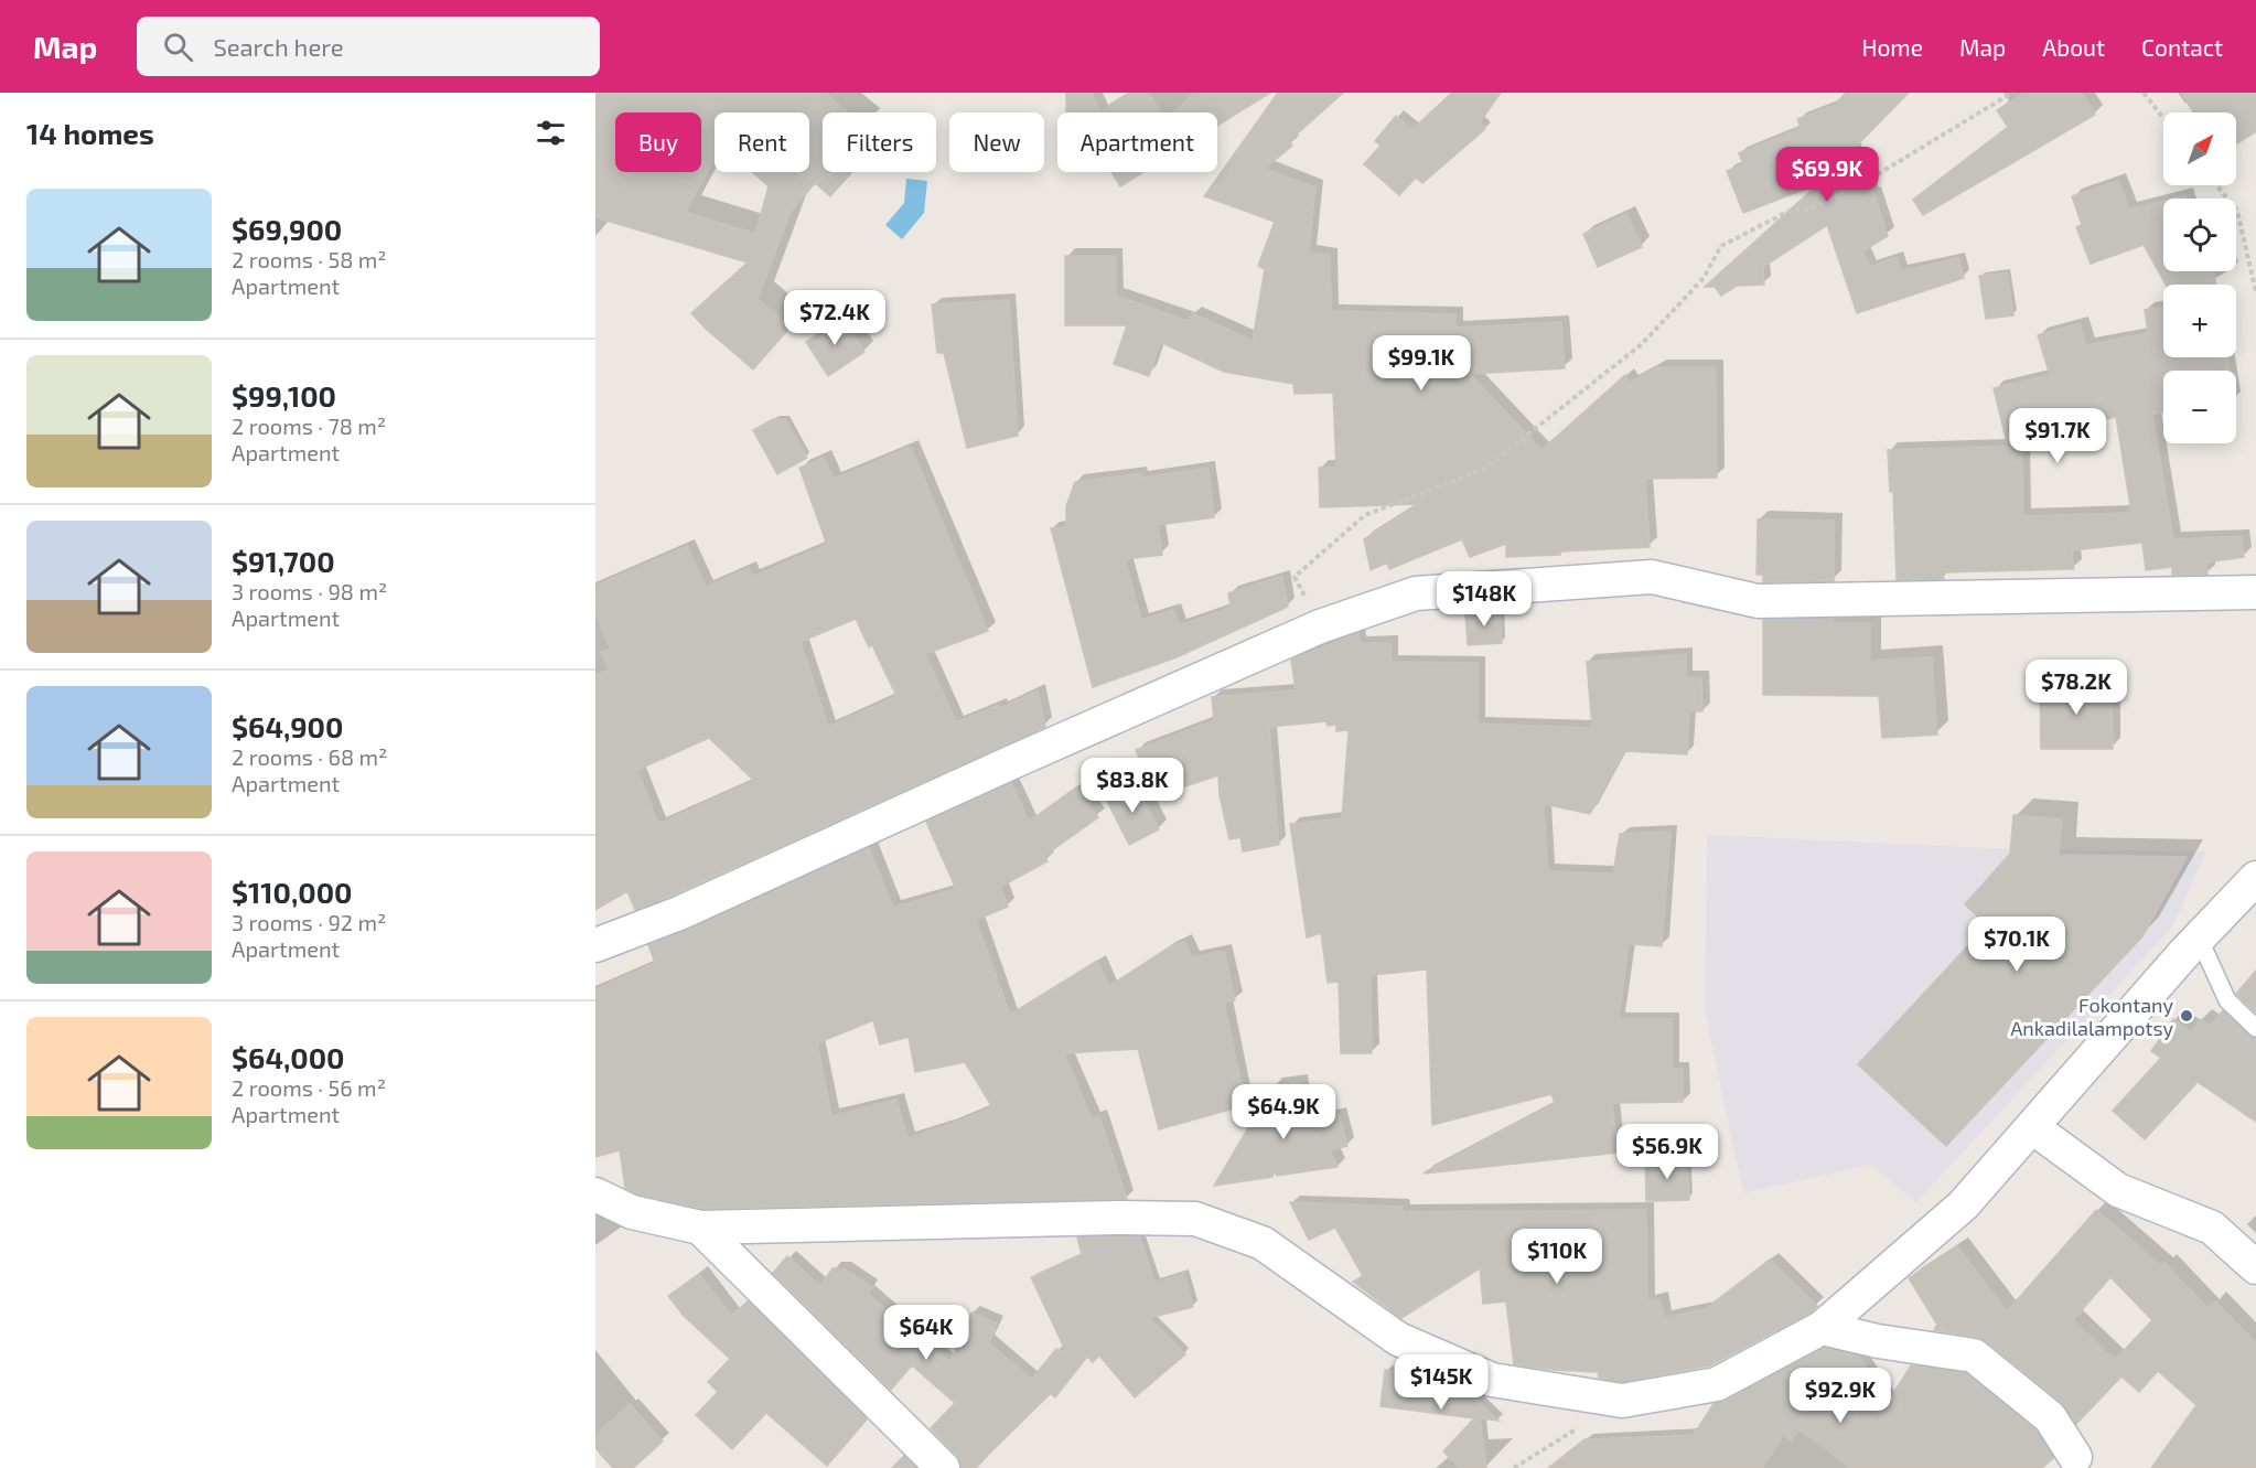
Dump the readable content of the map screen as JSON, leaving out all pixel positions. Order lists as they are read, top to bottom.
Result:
{
  "places": ["Fokontany Ankadilalampotsy"],
  "north": "top right",
  "page": {
    "header": "Map",
    "search": "Search here",
    "nav": [
      "Home",
      "Map",
      "About",
      "Contact"
    ],
    "heading": "14 homes",
    "map_buttons": ["+", "−"],
    "chip": [
      "Buy",
      "Rent",
      "Filters",
      "New",
      "Apartment"
    ],
    "price": [
      "$69.9K",
      "$72.4K",
      "$99.1K",
      "$91.7K",
      "$148K",
      "$78.2K",
      "$83.8K",
      "$70.1K",
      "$64.9K",
      "$56.9K",
      "$110K",
      "$64K",
      "$145K",
      "$92.9K"
    ],
    "list": [
      {
        "name": "$69,900",
        "note": "2 rooms · 58 m² · Apartment"
      },
      {
        "name": "$99,100",
        "note": "2 rooms · 78 m² · Apartment"
      },
      {
        "name": "$91,700",
        "note": "3 rooms · 98 m² · Apartment"
      },
      {
        "name": "$64,900",
        "note": "2 rooms · 68 m² · Apartment"
      },
      {
        "name": "$110,000",
        "note": "3 rooms · 92 m² · Apartment"
      },
      {
        "name": "$64,000",
        "note": "2 rooms · 56 m² · Apartment"
      }
    ]
  }
}
